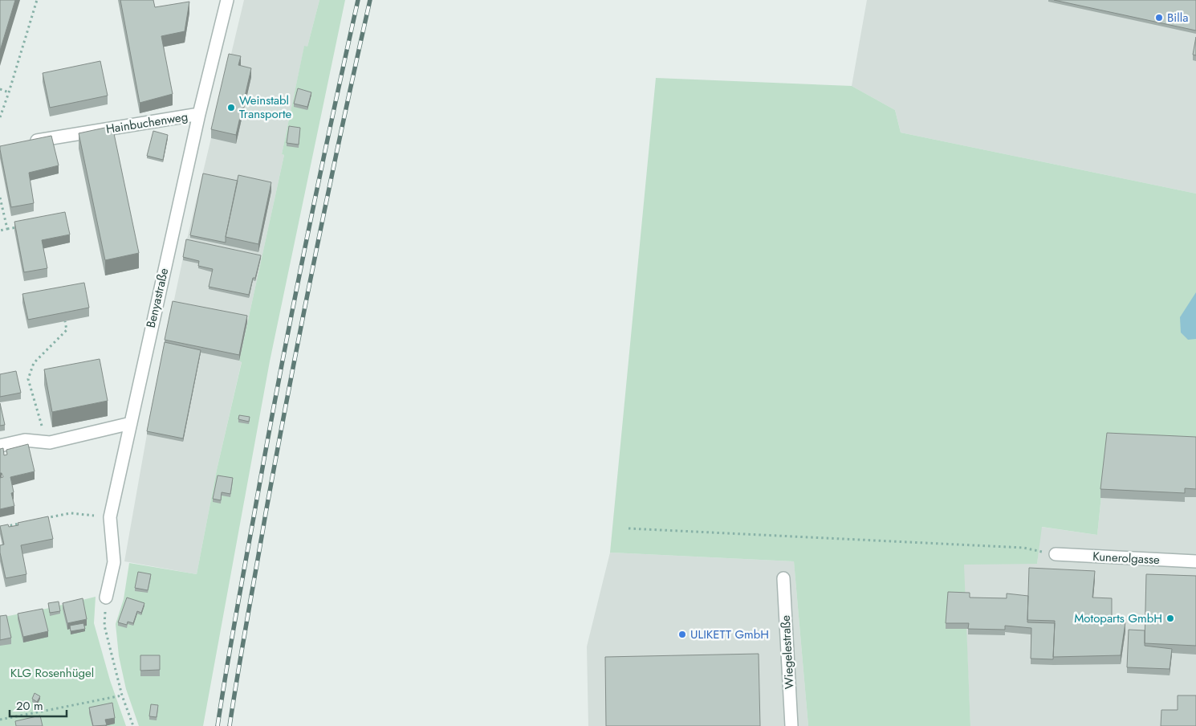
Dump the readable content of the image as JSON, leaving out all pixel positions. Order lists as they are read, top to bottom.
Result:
{
  "streets": {
    "street": [
      "Hainbuchenweg",
      "Benyastraße",
      "Kunerolgasse",
      "Wiegelestraße"
    ]
  },
  "crossings": [
    ["Hainbuchenweg", "Benyastraße"]
  ],
  "parks": ["KLG Rosenhügel"],
  "places": [
    "Billa",
    "Weinstabl Transporte",
    "Motoparts GmbH",
    "ULIKETT GmbH"
  ],
  "scale_bar": "20 m"
}
